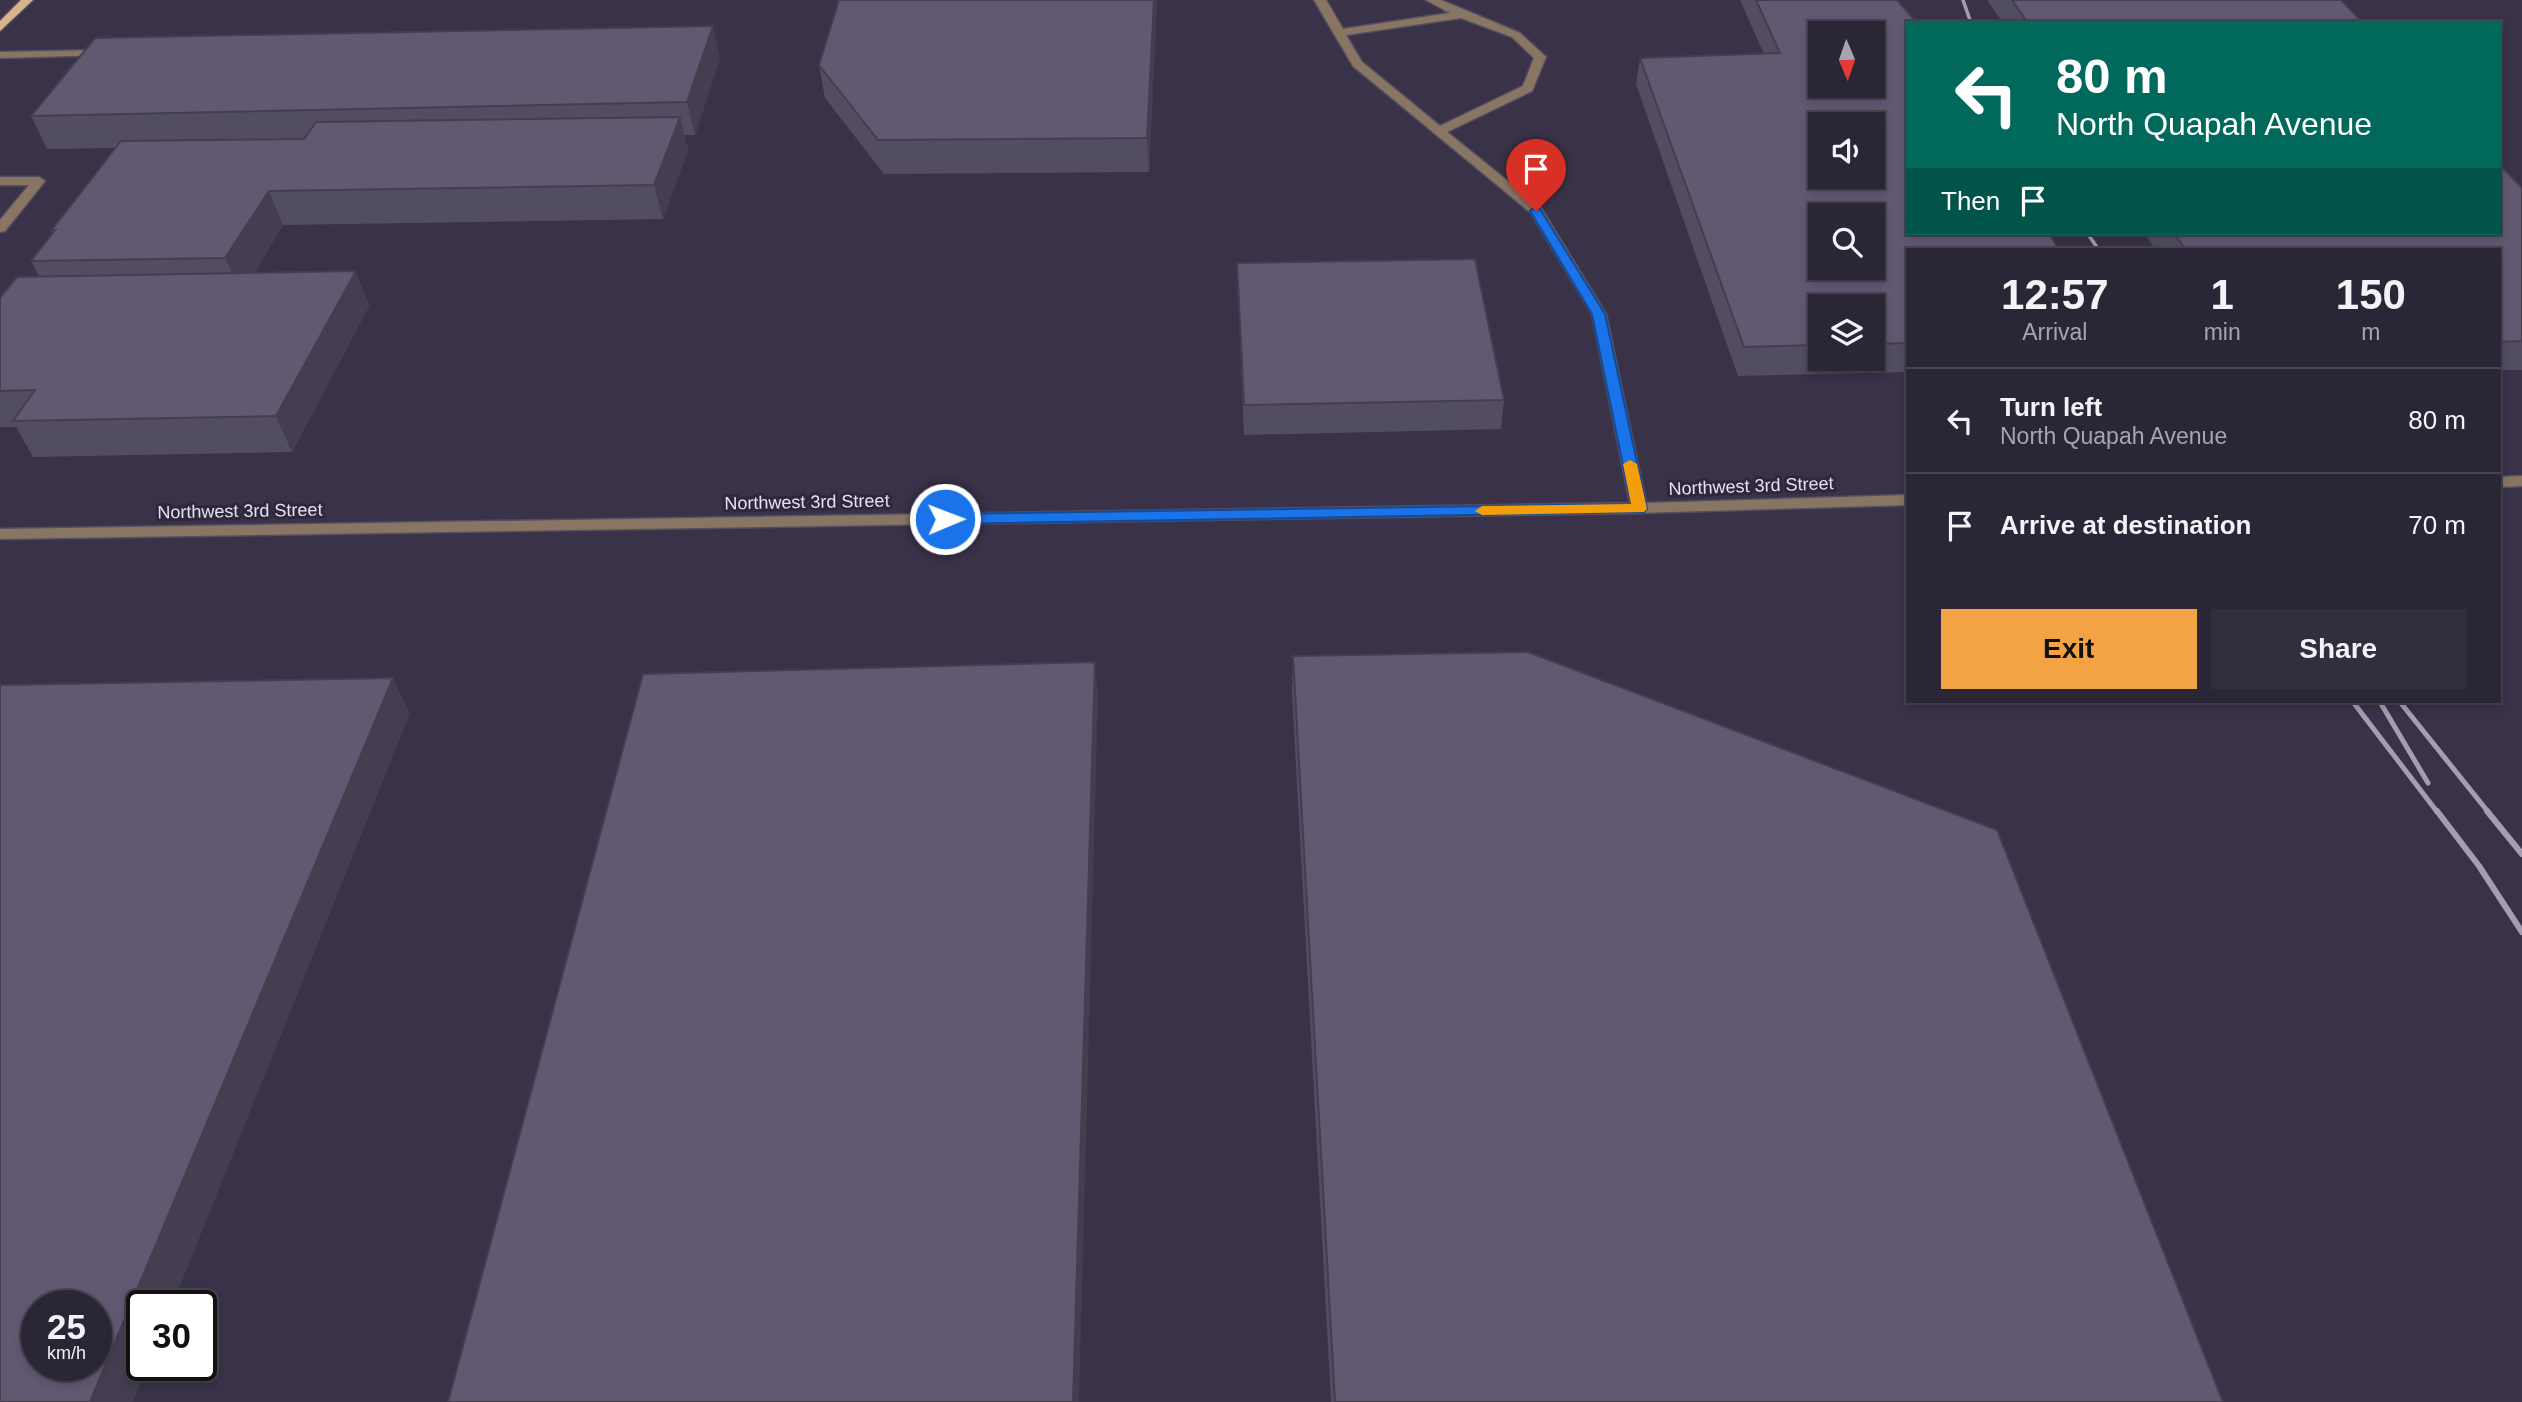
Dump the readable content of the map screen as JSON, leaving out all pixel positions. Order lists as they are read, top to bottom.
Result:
{
  "streets": {
    "street": ["Northwest 3rd Street"]
  },
  "north": "bottom",
  "page": {
    "turn": ["80 m", "North Quapah Avenue"],
    "then": "Then",
    "eta": [
      "12:57",
      "Arrival",
      "1",
      "min",
      "150",
      "m"
    ],
    "list": [
      {
        "name": "Turn left",
        "note": "North Quapah Avenue",
        "value": "80 m"
      },
      {
        "name": "Arrive at destination",
        "value": "70 m"
      }
    ],
    "buttons": ["Exit", "Share"],
    "speed": "25 km/h",
    "limit": "30"
  }
}
